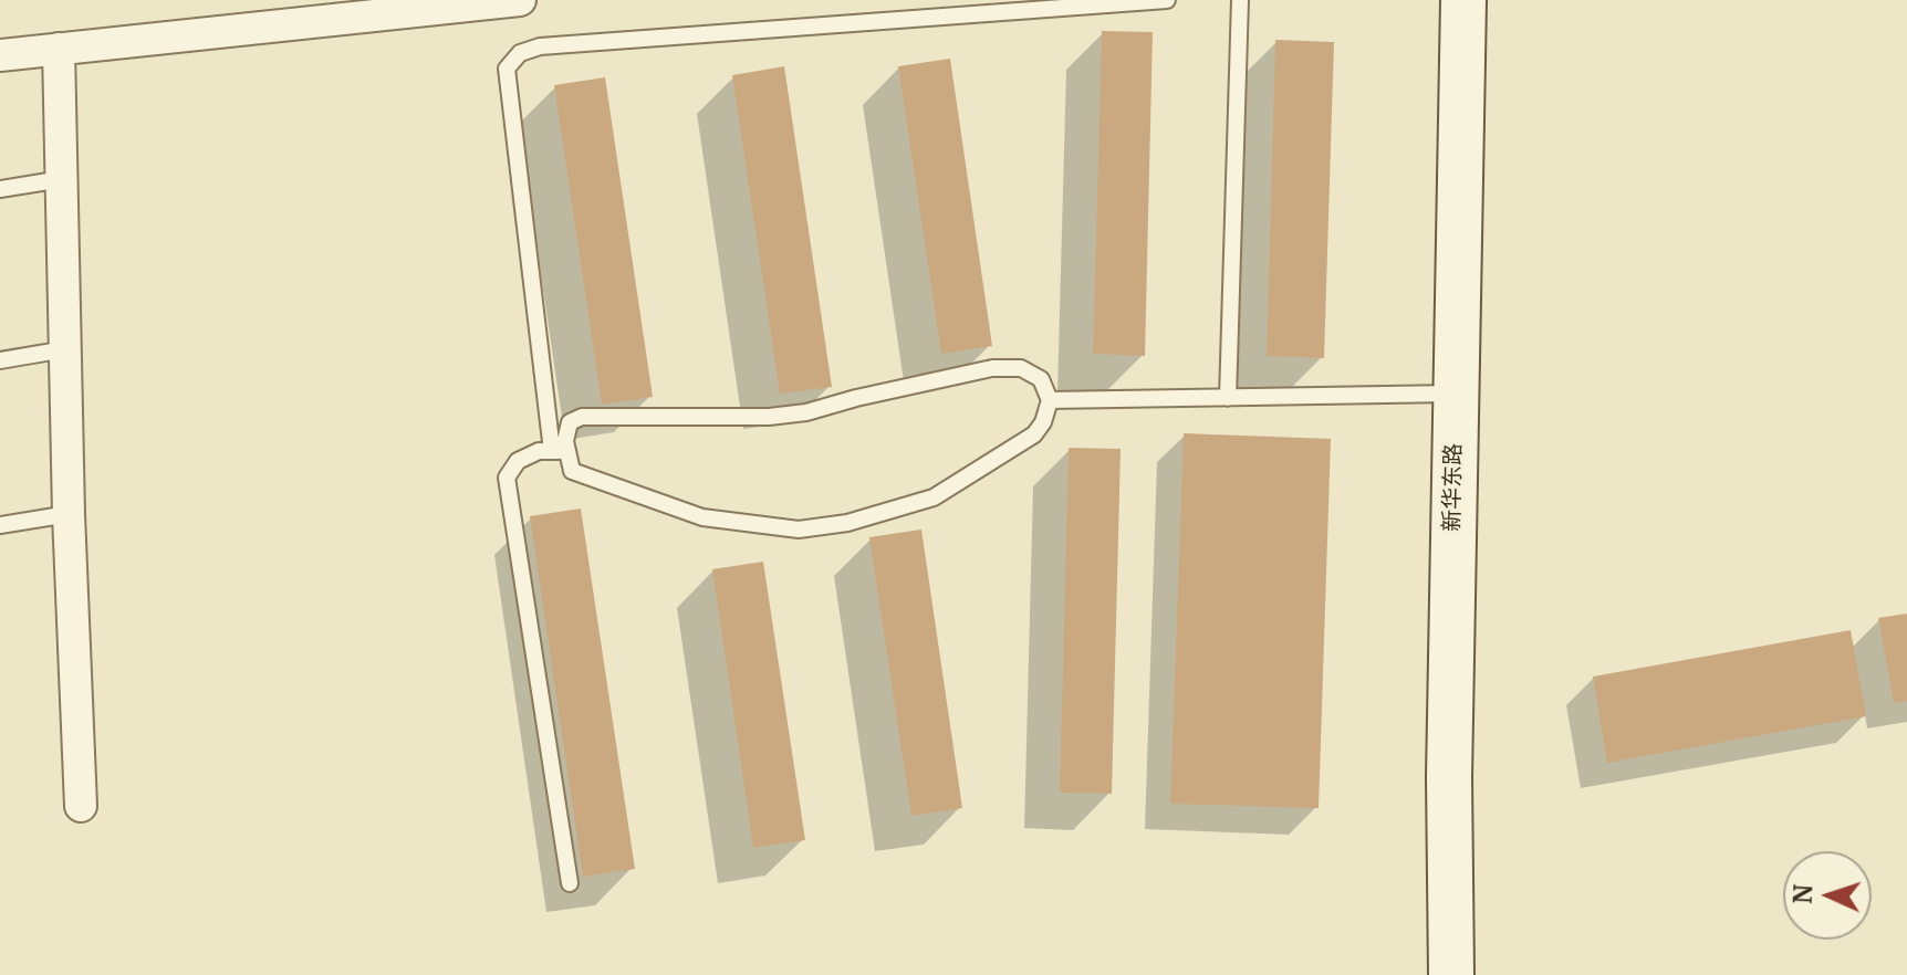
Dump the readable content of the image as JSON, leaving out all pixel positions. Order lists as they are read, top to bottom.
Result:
{
  "streets": {
    "main road": ["新华东路"]
  },
  "north": "left"
}
